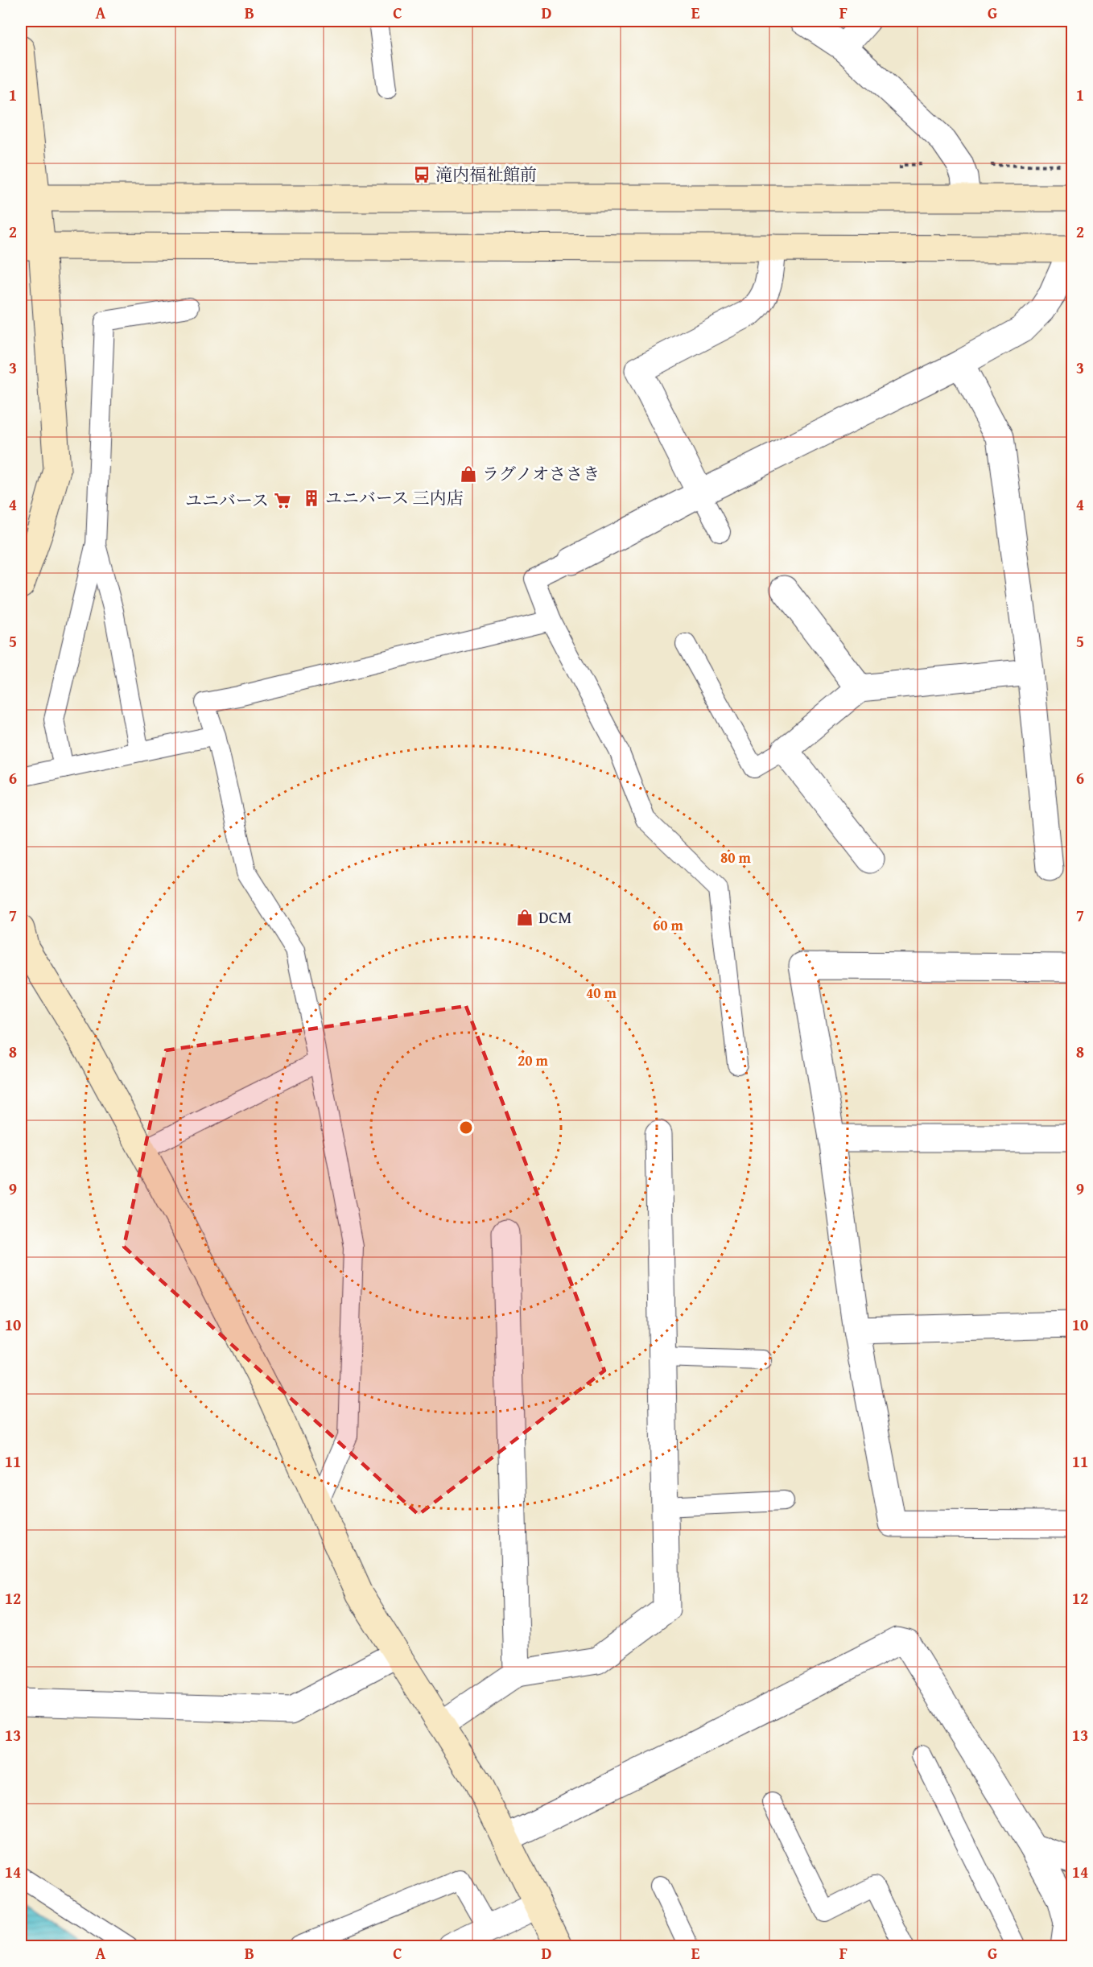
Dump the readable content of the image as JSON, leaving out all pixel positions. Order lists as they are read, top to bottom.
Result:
{
  "places": {
    "bus stop": ["滝内福祉館前"],
    "shop": ["ラグノオささき", "DCM"],
    "building": ["ユニバース 三内店"],
    "supermarket": ["ユニバース"]
  },
  "grid": {
    "columns": [
      "A",
      "B",
      "C",
      "D",
      "E",
      "F",
      "G"
    ],
    "rows": [
      "1",
      "2",
      "3",
      "4",
      "5",
      "6",
      "7",
      "8",
      "9",
      "10",
      "11",
      "12",
      "13",
      "14"
    ]
  },
  "rings": [
    "80 m",
    "60 m",
    "40 m",
    "20 m"
  ]
}
